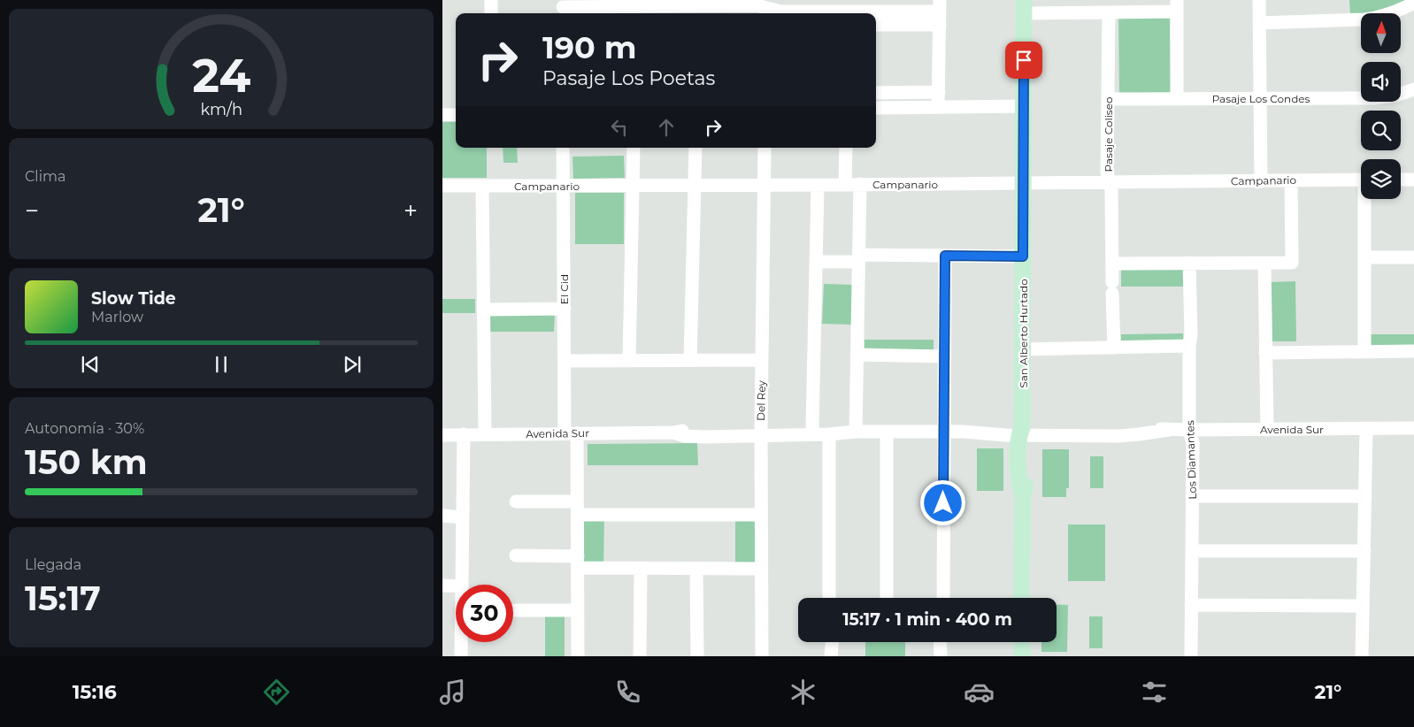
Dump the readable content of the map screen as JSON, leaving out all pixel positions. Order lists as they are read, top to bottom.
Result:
{
  "streets": {
    "main road": ["San Alberto Hurtado"],
    "street": [
      "Pasaje Los Condes",
      "Pasaje Coliseo",
      "Campanario",
      "El Cid",
      "Del Rey",
      "Avenida Sur",
      "Los Diamantes"
    ]
  },
  "crossings": [
    ["Pasaje Los Condes", "Pasaje Coliseo"],
    ["Pasaje Coliseo", "Campanario"],
    ["Campanario", "El Cid"],
    ["Campanario", "San Alberto Hurtado"],
    ["Campanario", "Del Rey"],
    ["El Cid", "Avenida Sur"],
    ["San Alberto Hurtado", "Avenida Sur"],
    ["Del Rey", "Avenida Sur"],
    ["Avenida Sur", "Los Diamantes"]
  ],
  "north": "top",
  "page": {
    "turn": ["190 m", "Pasaje Los Poetas"],
    "tile": [
      "Clima",
      ["Autonomía · 30%", "150 km"],
      ["Llegada", "15:17"]
    ],
    "heat": ["−", "21°", "+"],
    "song": ["Slow Tide", "Marlow"],
    "limit": "30",
    "trip": "15:17 · 1 min · 400 m",
    "tabs": ["15:16", "21°"],
    "gauge": ["24", "km/h"]
  }
}
